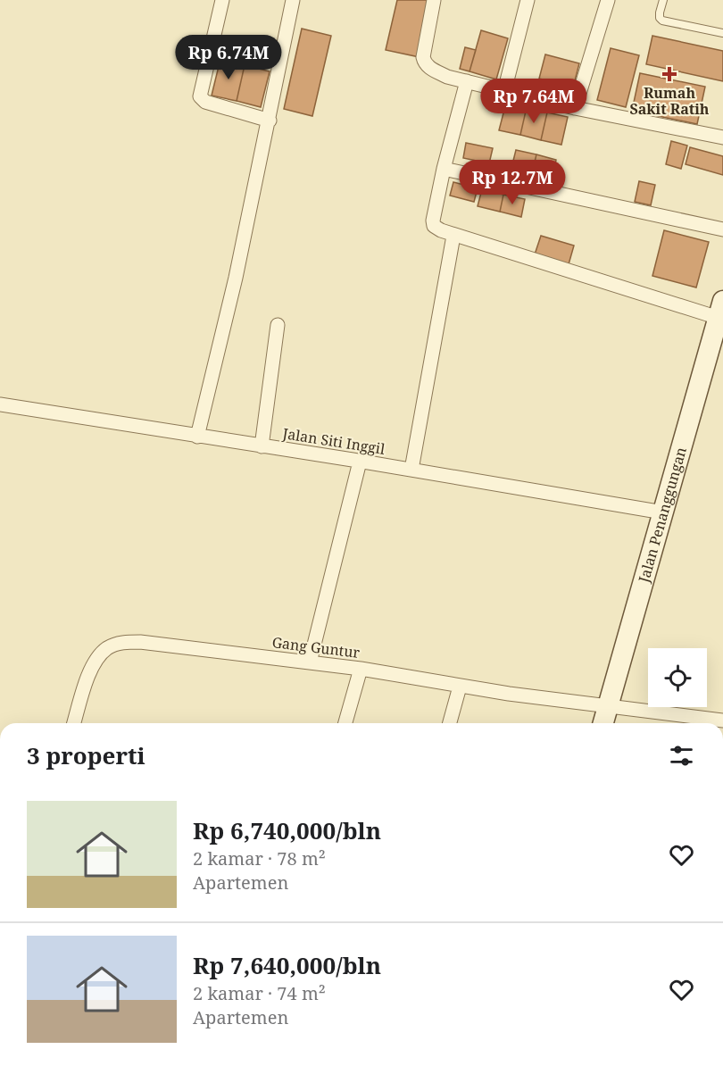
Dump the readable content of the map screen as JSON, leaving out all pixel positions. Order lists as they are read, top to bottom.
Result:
{
  "streets": {
    "main road": ["Jalan Penanggungan"],
    "street": ["Jalan Siti Inggil", "Gang Guntur"]
  },
  "crossings": [
    ["Jalan Siti Inggil", "Jalan Penanggungan"],
    ["Jalan Penanggungan", "Gang Guntur"]
  ],
  "places": {
    "health": ["Rumah Sakit Ratih"]
  },
  "page": {
    "price": ["Rp 6.74M", "Rp 7.64M", "Rp 12.7M"],
    "heading": "3 properti",
    "list": [
      {
        "name": "Rp 6,740,000/bln",
        "note": "2 kamar · 78 m² · Apartemen"
      },
      {
        "name": "Rp 7,640,000/bln",
        "note": "2 kamar · 74 m² · Apartemen"
      }
    ]
  }
}
